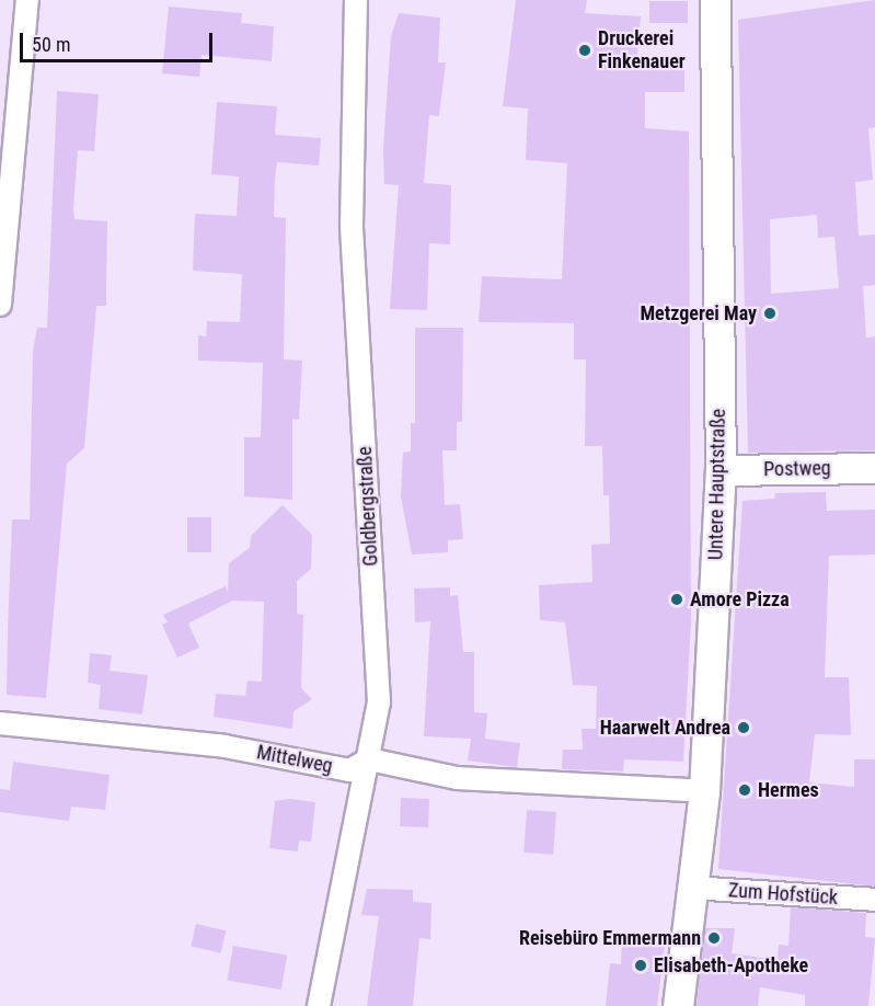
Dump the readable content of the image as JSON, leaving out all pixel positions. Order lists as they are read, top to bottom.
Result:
{
  "streets": {
    "main road": ["Postweg", "Untere Hauptstraße"],
    "street": ["Goldbergstraße", "Mittelweg", "Zum Hofstück"]
  },
  "crossings": [
    ["Postweg", "Untere Hauptstraße"],
    ["Untere Hauptstraße", "Mittelweg"],
    ["Untere Hauptstraße", "Zum Hofstück"],
    ["Goldbergstraße", "Mittelweg"]
  ],
  "places": [
    "Druckerei Finkenauer",
    "Metzgerei May",
    "Amore Pizza",
    "Haarwelt Andrea",
    "Hermes",
    "Reisebüro Emmermann",
    "Elisabeth-Apotheke"
  ],
  "scale_bar": "50 m"
}
